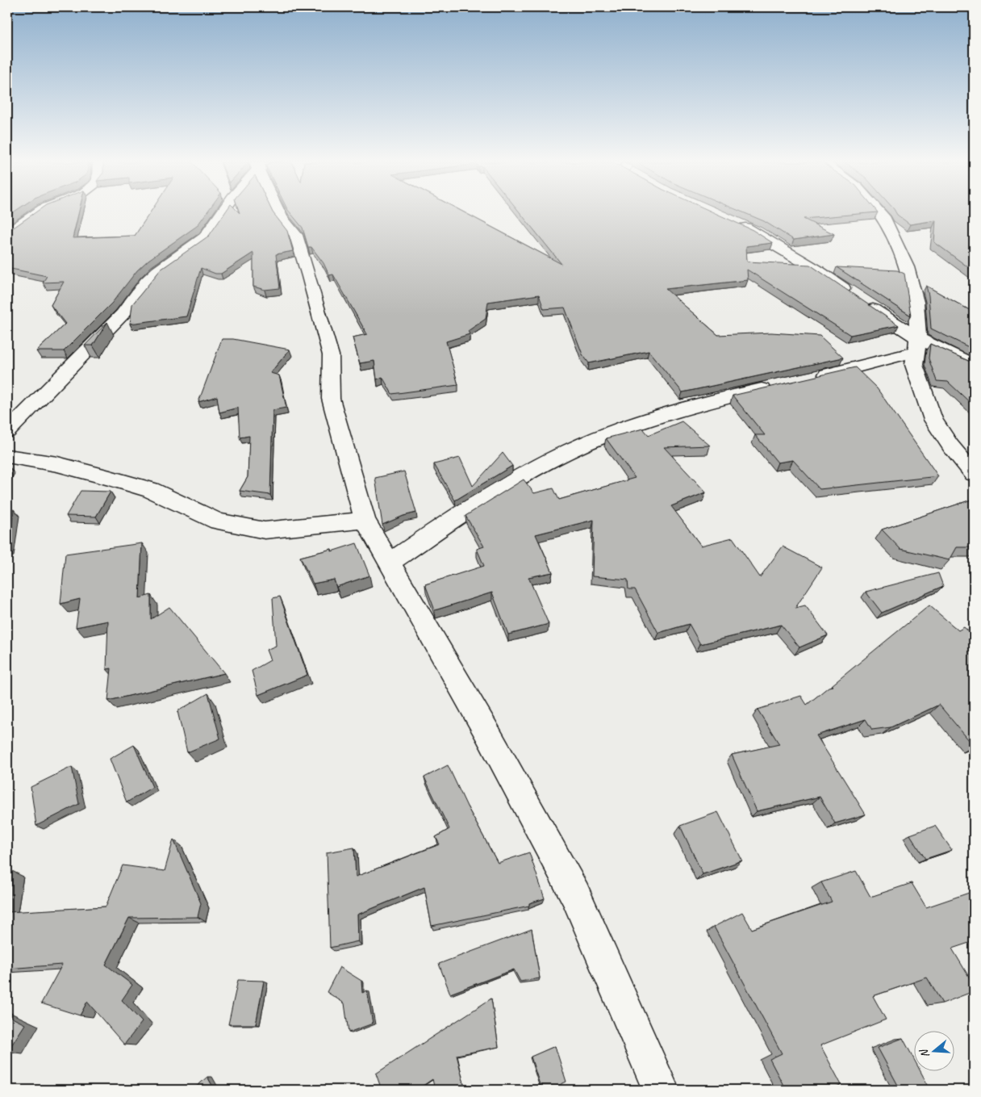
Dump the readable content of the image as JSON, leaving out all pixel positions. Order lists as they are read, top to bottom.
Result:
{
  "north": "left"
}
